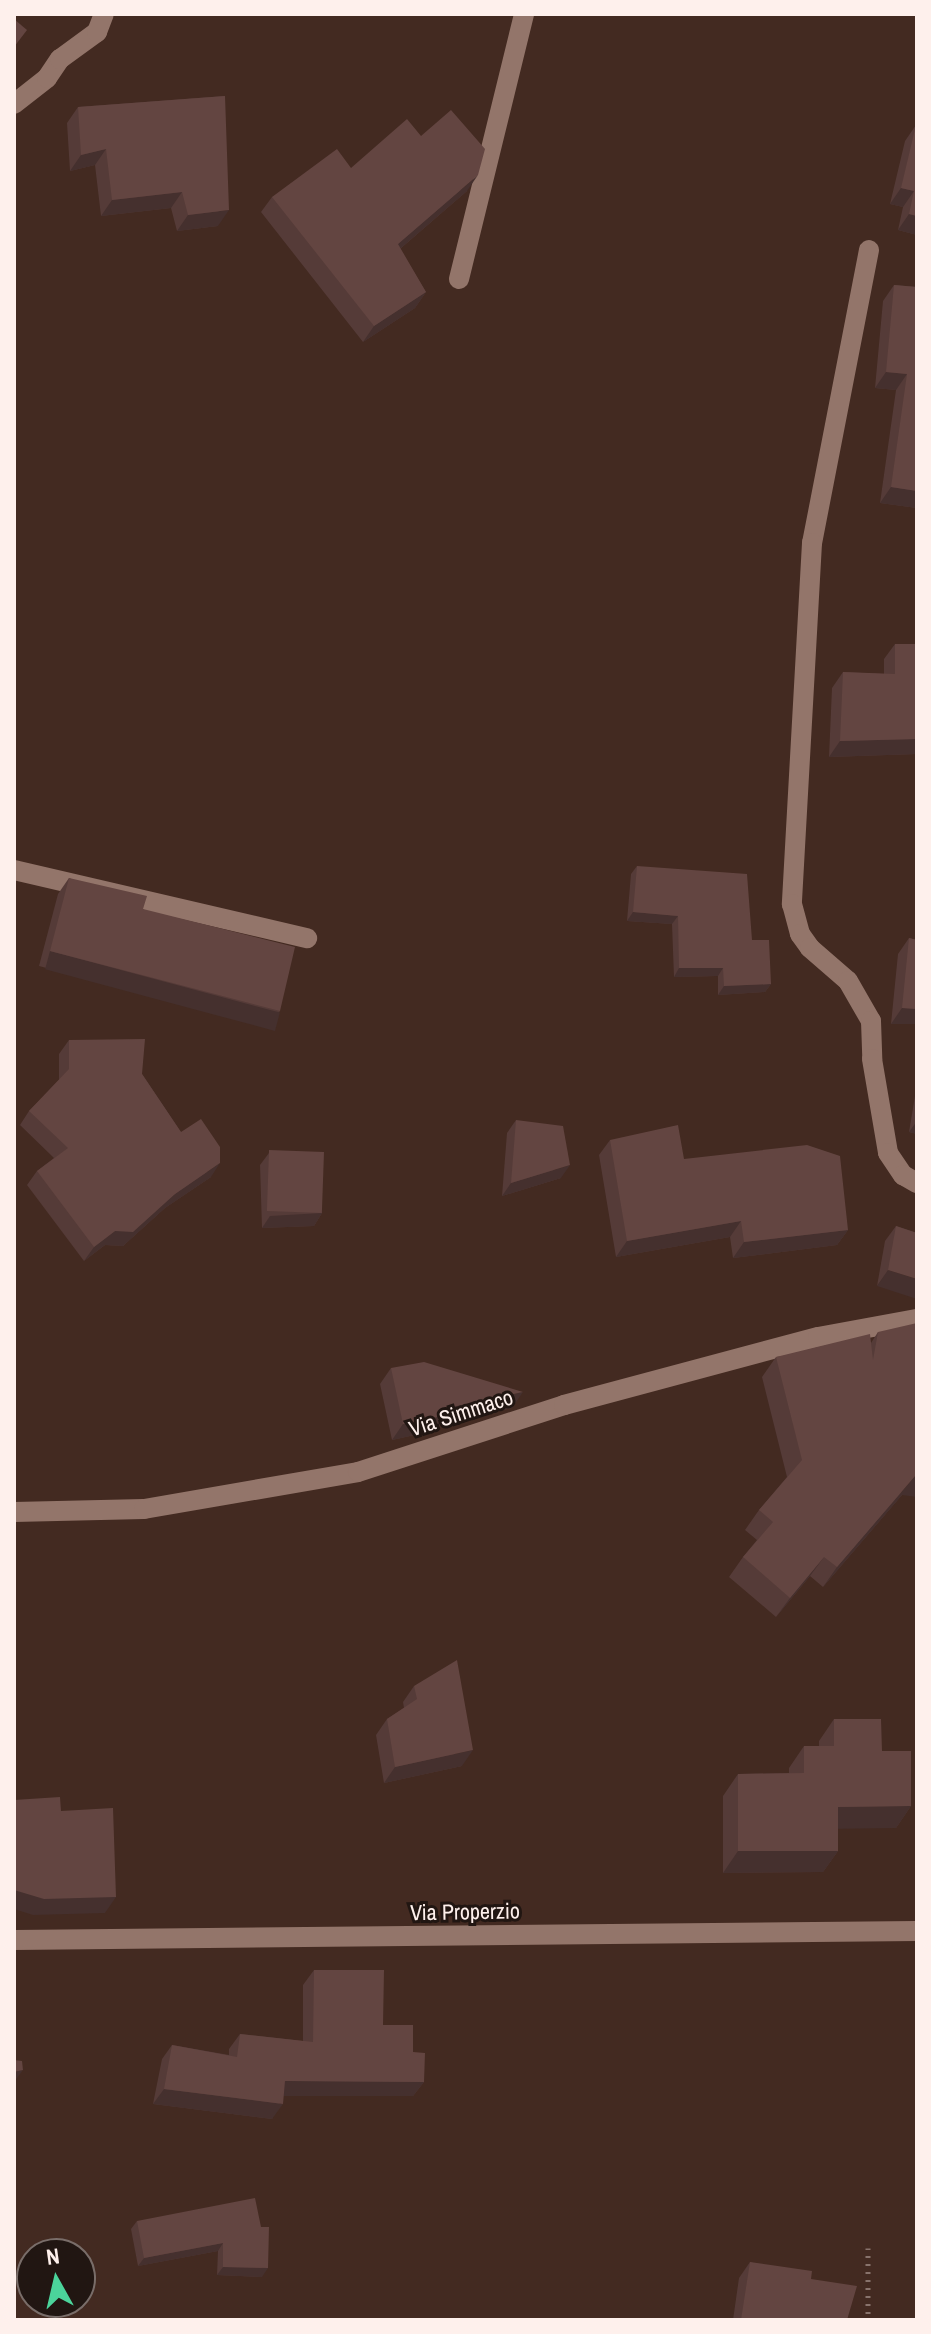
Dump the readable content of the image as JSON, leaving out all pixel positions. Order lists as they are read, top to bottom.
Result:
{
  "streets": {
    "street": ["Via Simmaco", "Via Properzio"]
  },
  "north": "top"
}
